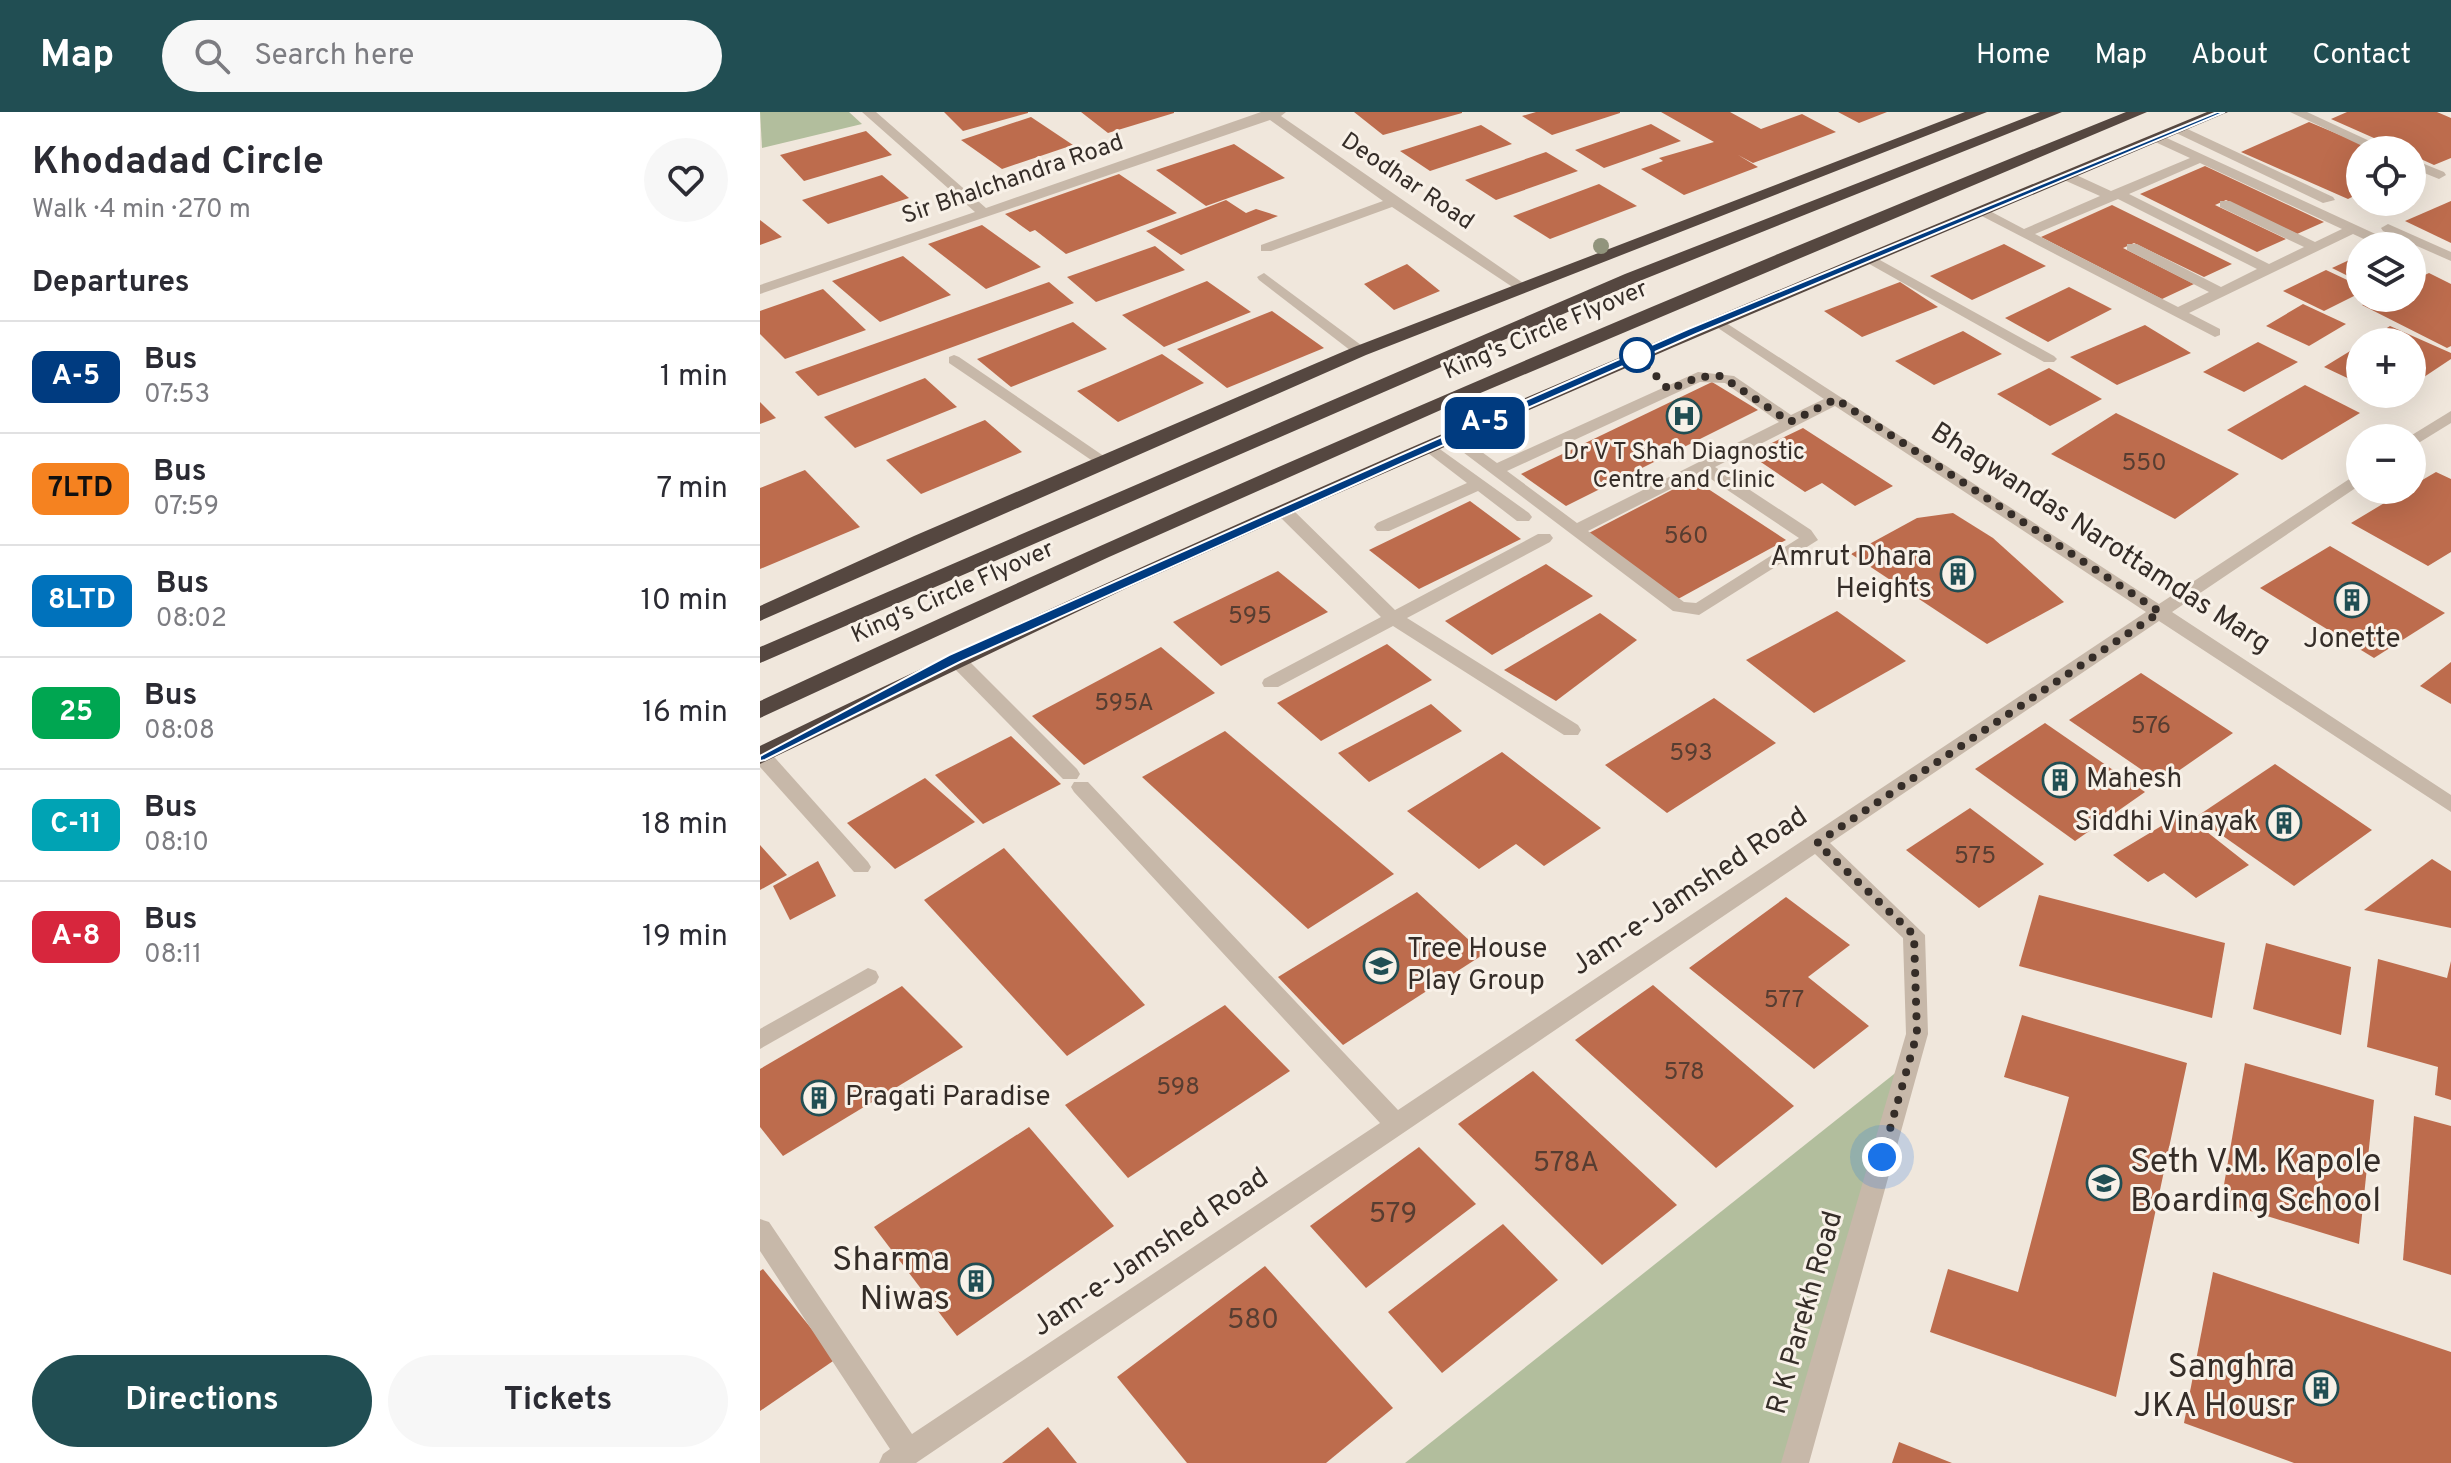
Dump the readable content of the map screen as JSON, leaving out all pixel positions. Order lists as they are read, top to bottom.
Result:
{
  "streets": {
    "highway": ["King's Circle Flyover"],
    "street": [
      "Sir Bhalchandra Road",
      "Deodhar Road",
      "Bhagwandas Narottamdas Marg",
      "Jam-e-Jamshed Road",
      "R K Parekh Road"
    ]
  },
  "crossings": [
    ["Sir Bhalchandra Road", "Deodhar Road"],
    ["Bhagwandas Narottamdas Marg", "Jam-e-Jamshed Road"],
    ["Jam-e-Jamshed Road", "R K Parekh Road"]
  ],
  "places": {
    "hospital": ["Dr V T Shah Diagnostic Centre and Clinic"],
    "building": [
      "Amrut Dhara Heights",
      "Jonette",
      "Mahesh",
      "Siddhi Vinayak",
      "Pragati Paradise",
      "Sharma Niwas",
      "Sanghra JKA Housr"
    ],
    "school or university": ["Tree House Play Group", "Seth V.M. Kapole Boarding School"]
  },
  "lines": ["bus line A-5"],
  "house_numbers": [
    "550",
    "560",
    "595",
    "595A",
    "576",
    "593",
    "575",
    "577",
    "578",
    "598",
    "578A",
    "579",
    "580"
  ],
  "page": {
    "header": "Map",
    "search": "Search here",
    "nav": [
      "Home",
      "Map",
      "About",
      "Contact"
    ],
    "heading": [
      ["Khodadad Circle", "Walk · 4 min · 270 m"],
      "Departures"
    ],
    "on_map": "A-5",
    "map_buttons": ["+", "−"],
    "list": [
      {
        "mark": "A-5",
        "name": "Bus",
        "note": "07:53",
        "value": "1 min"
      },
      {
        "mark": "7LTD",
        "name": "Bus",
        "note": "07:59",
        "value": "7 min"
      },
      {
        "mark": "8LTD",
        "name": "Bus",
        "note": "08:02",
        "value": "10 min"
      },
      {
        "mark": "25",
        "name": "Bus",
        "note": "08:08",
        "value": "16 min"
      },
      {
        "mark": "C-11",
        "name": "Bus",
        "note": "08:10",
        "value": "18 min"
      },
      {
        "mark": "A-8",
        "name": "Bus",
        "note": "08:11",
        "value": "19 min"
      }
    ],
    "buttons": ["Directions", "Tickets"]
  }
}
